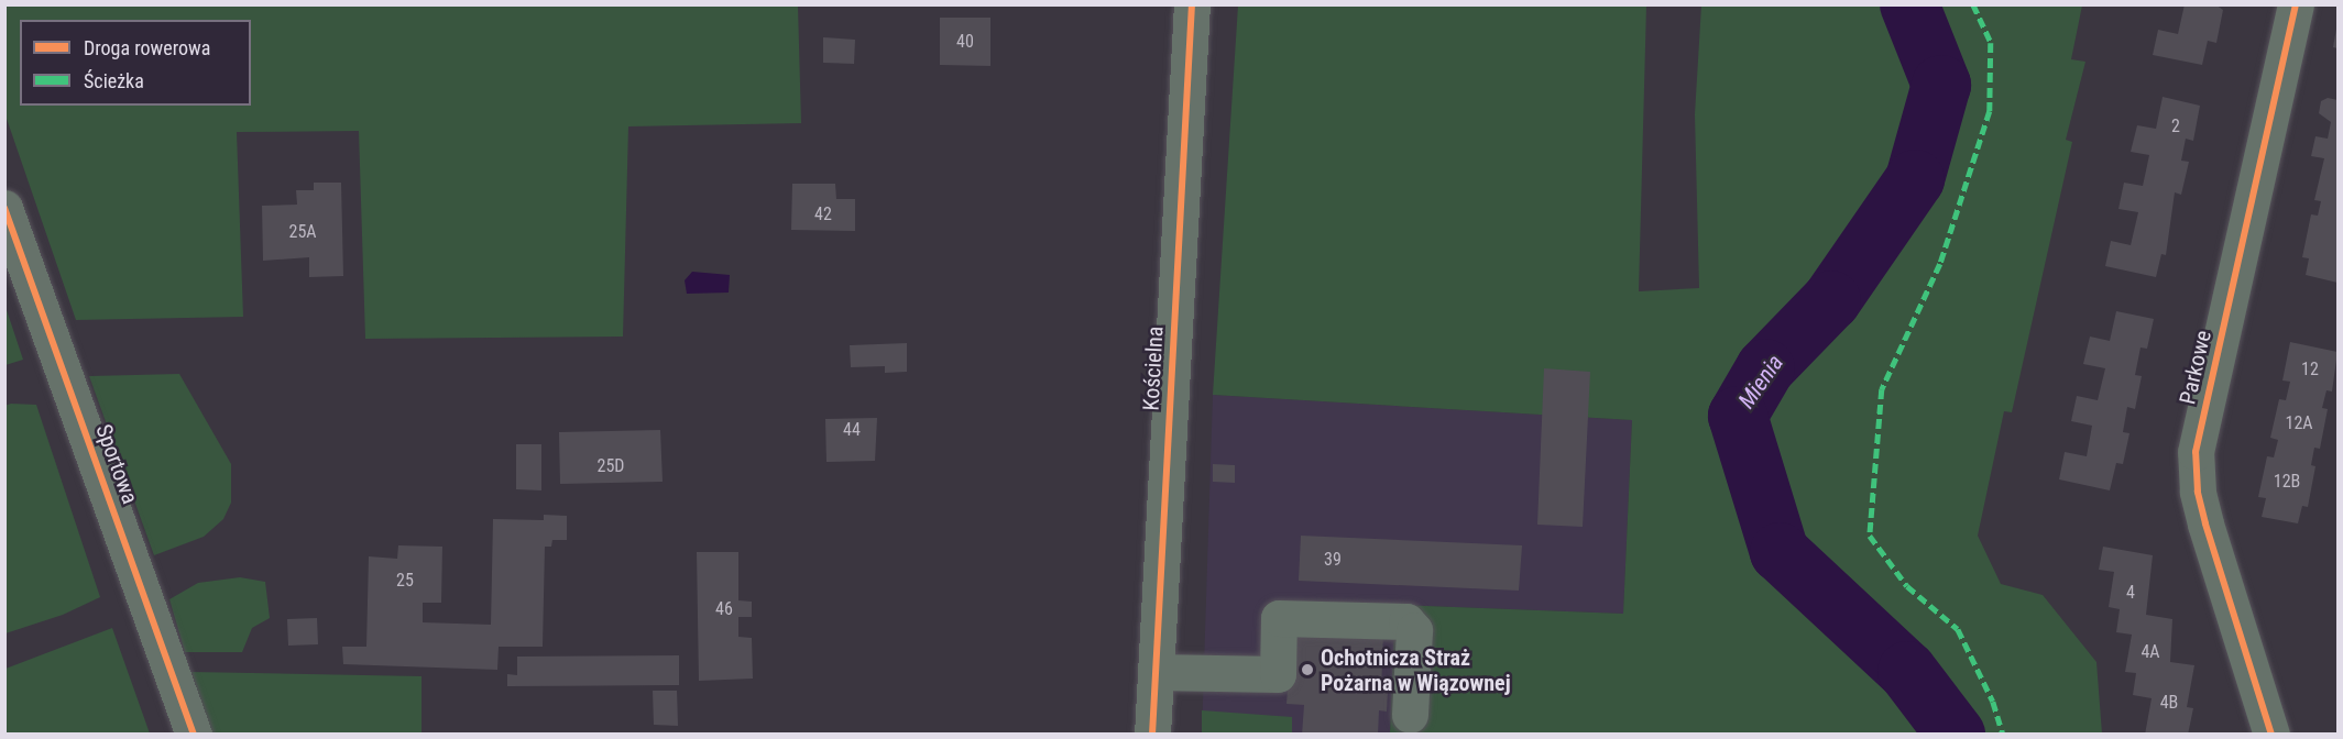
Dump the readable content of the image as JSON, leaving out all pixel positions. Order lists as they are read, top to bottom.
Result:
{
  "streets": {
    "street": ["Parkowe", "Kościelna", "Sportowa"]
  },
  "water": ["Mienia"],
  "places": ["Ochotnicza Straż Pożarna w Wiązownej"],
  "house_numbers": [
    "40",
    "2",
    "42",
    "25A",
    "12",
    "12A",
    "44",
    "25D",
    "12B",
    "39",
    "25",
    "4",
    "46",
    "4A",
    "4B"
  ],
  "legend": ["Droga rowerowa", "Ścieżka"]
}
